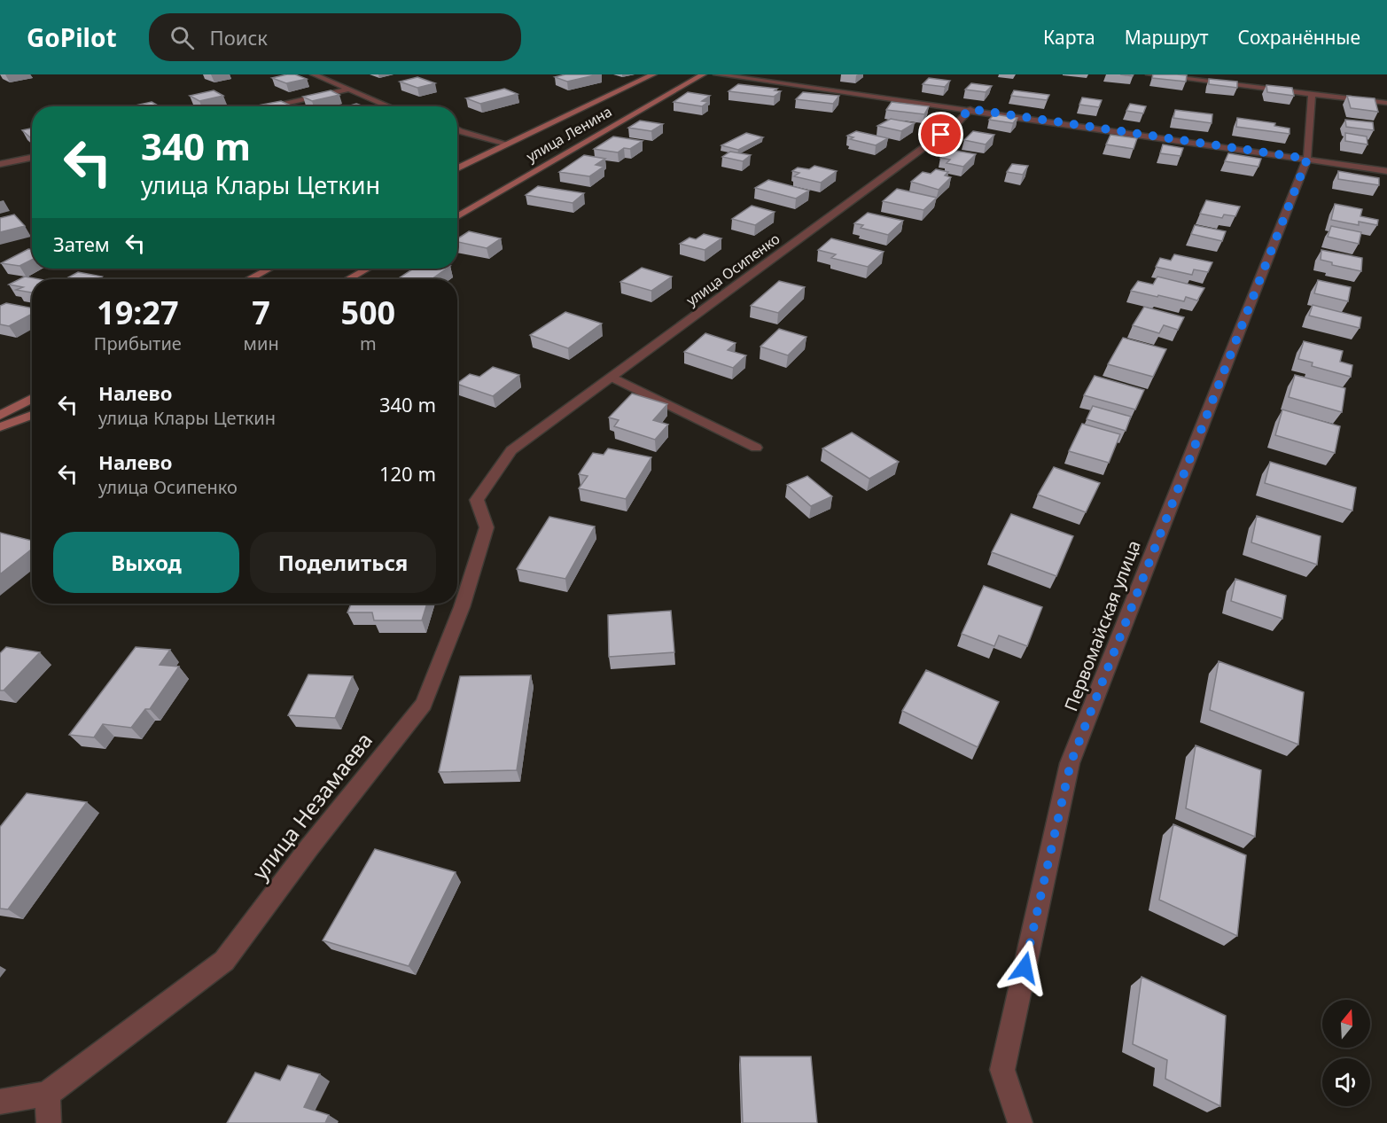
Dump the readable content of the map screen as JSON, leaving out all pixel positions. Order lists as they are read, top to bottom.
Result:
{
  "streets": {
    "main road": ["улица Ленина"],
    "street": ["улица Осипенко", "Первомайская улица", "улица Незамаева"]
  },
  "crossings": [
    ["улица Осипенко", "улица Незамаева"]
  ],
  "north": "top",
  "page": {
    "header": "GoPilot",
    "search": "Поиск",
    "nav": ["Карта", "Маршрут", "Сохранённые"],
    "turn": ["340 m", "улица Клары Цеткин"],
    "then": "Затем",
    "eta": [
      "19:27",
      "Прибытие",
      "7",
      "мин",
      "500",
      "m"
    ],
    "list": [
      {
        "name": "Налево",
        "note": "улица Клары Цеткин",
        "value": "340 m"
      },
      {
        "name": "Налево",
        "note": "улица Осипенко",
        "value": "120 m"
      }
    ],
    "buttons": ["Выход", "Поделиться"]
  }
}
